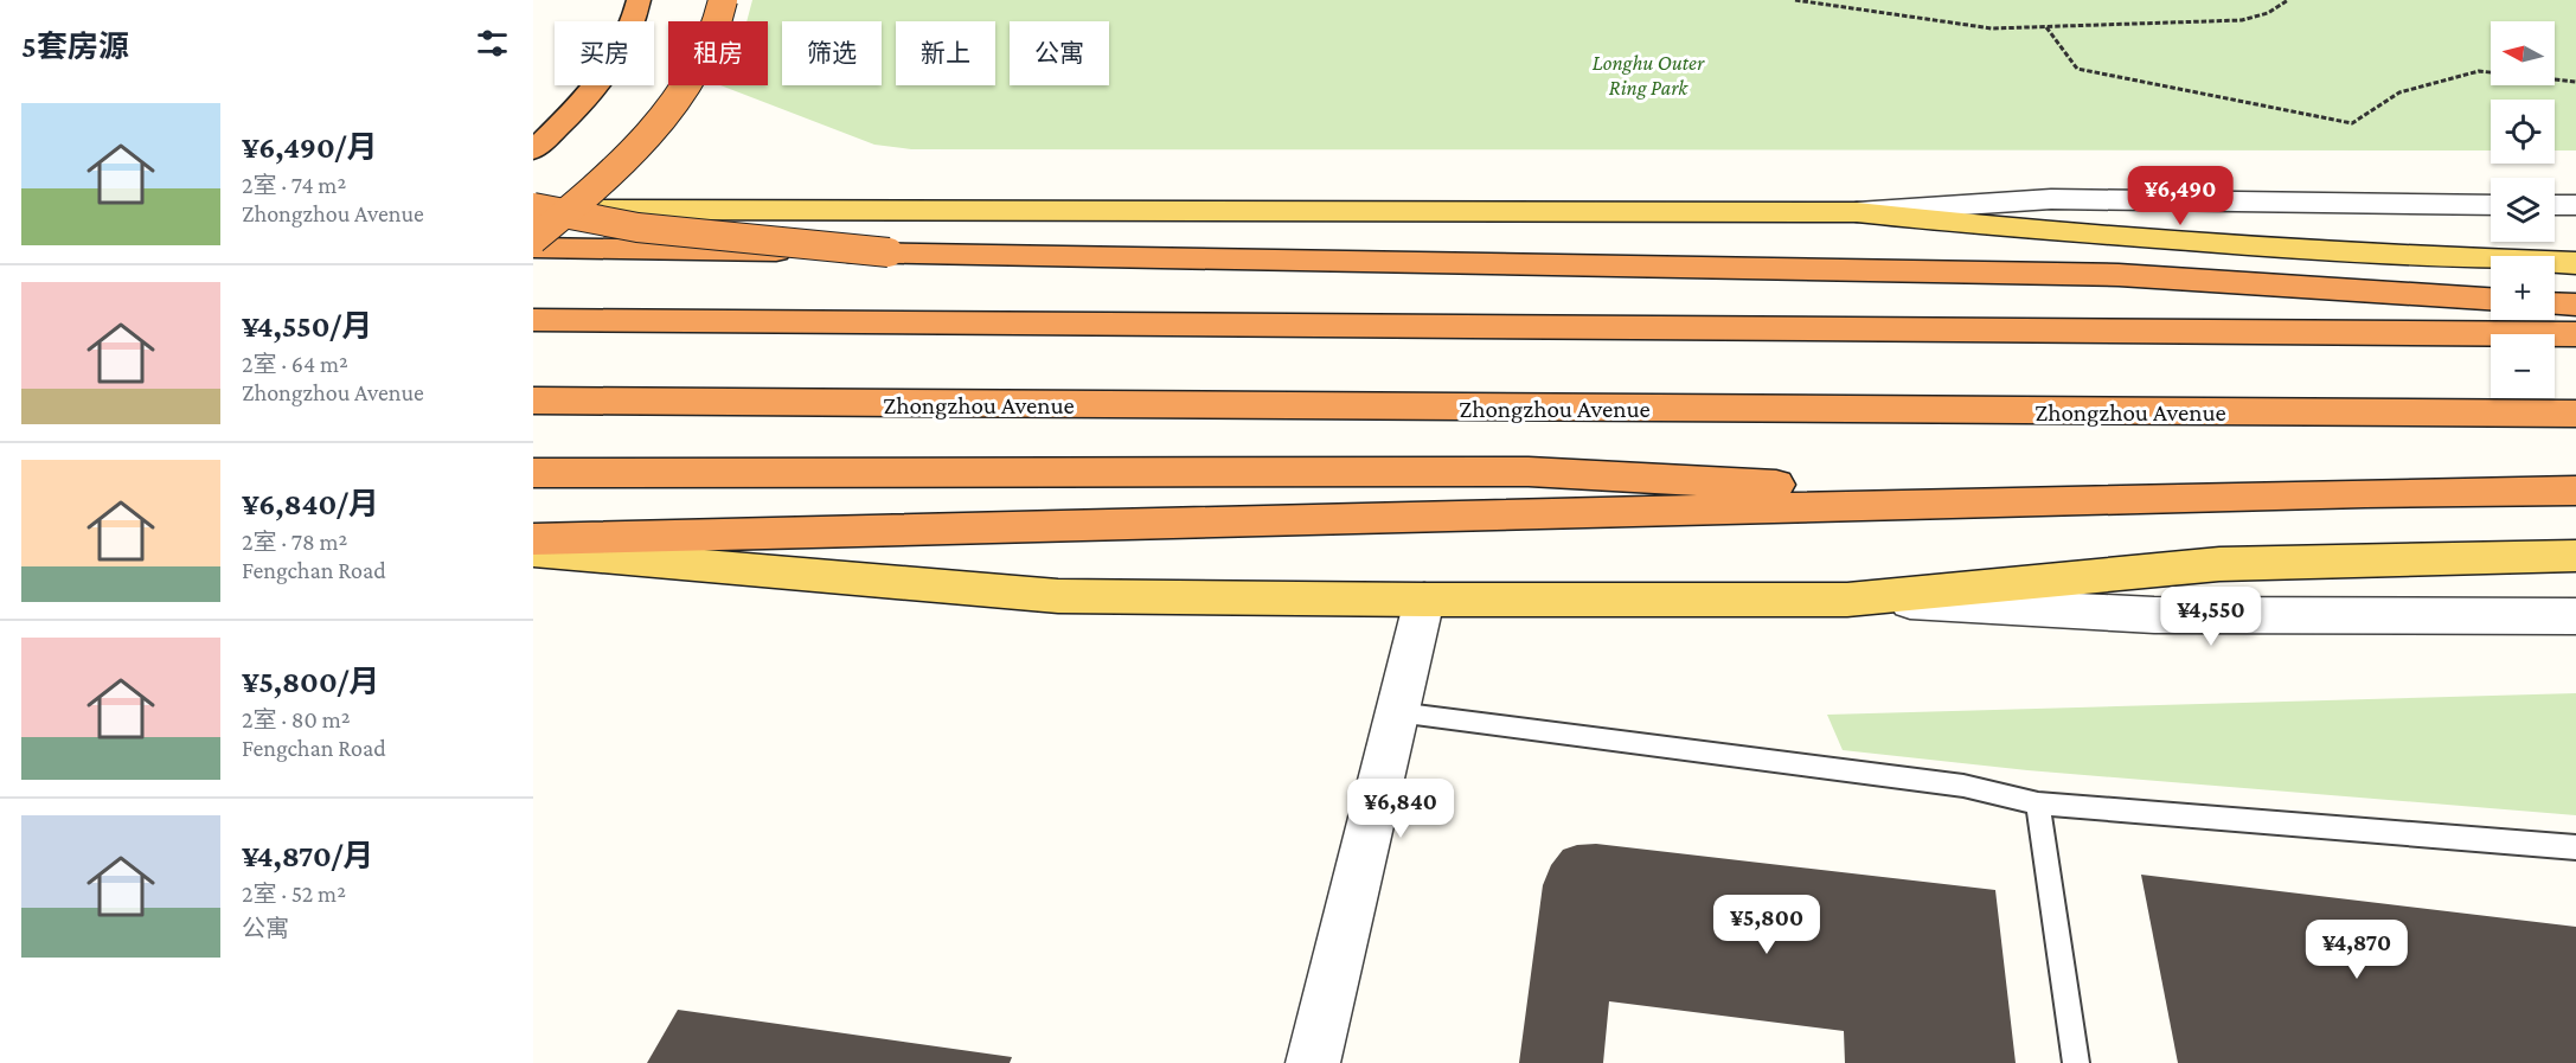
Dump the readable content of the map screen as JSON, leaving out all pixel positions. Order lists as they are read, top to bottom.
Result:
{
  "streets": {
    "highway": ["Zhongzhou Avenue"]
  },
  "parks": ["Longhu Outer Ring Park"],
  "north": "left",
  "page": {
    "heading": "5套房源",
    "map_buttons": ["+", "−"],
    "chip": [
      "买房",
      "租房",
      "筛选",
      "新上",
      "公寓"
    ],
    "list": [
      {
        "name": "¥6,490/月",
        "note": "2室 · 74 m² · Zhongzhou Avenue"
      },
      {
        "name": "¥4,550/月",
        "note": "2室 · 64 m² · Zhongzhou Avenue"
      },
      {
        "name": "¥6,840/月",
        "note": "2室 · 78 m² · Fengchan Road"
      },
      {
        "name": "¥5,800/月",
        "note": "2室 · 80 m² · Fengchan Road"
      },
      {
        "name": "¥4,870/月",
        "note": "2室 · 52 m² · 公寓"
      }
    ],
    "price": [
      "¥6,490",
      "¥4,550",
      "¥6,840",
      "¥5,800",
      "¥4,870"
    ]
  }
}
